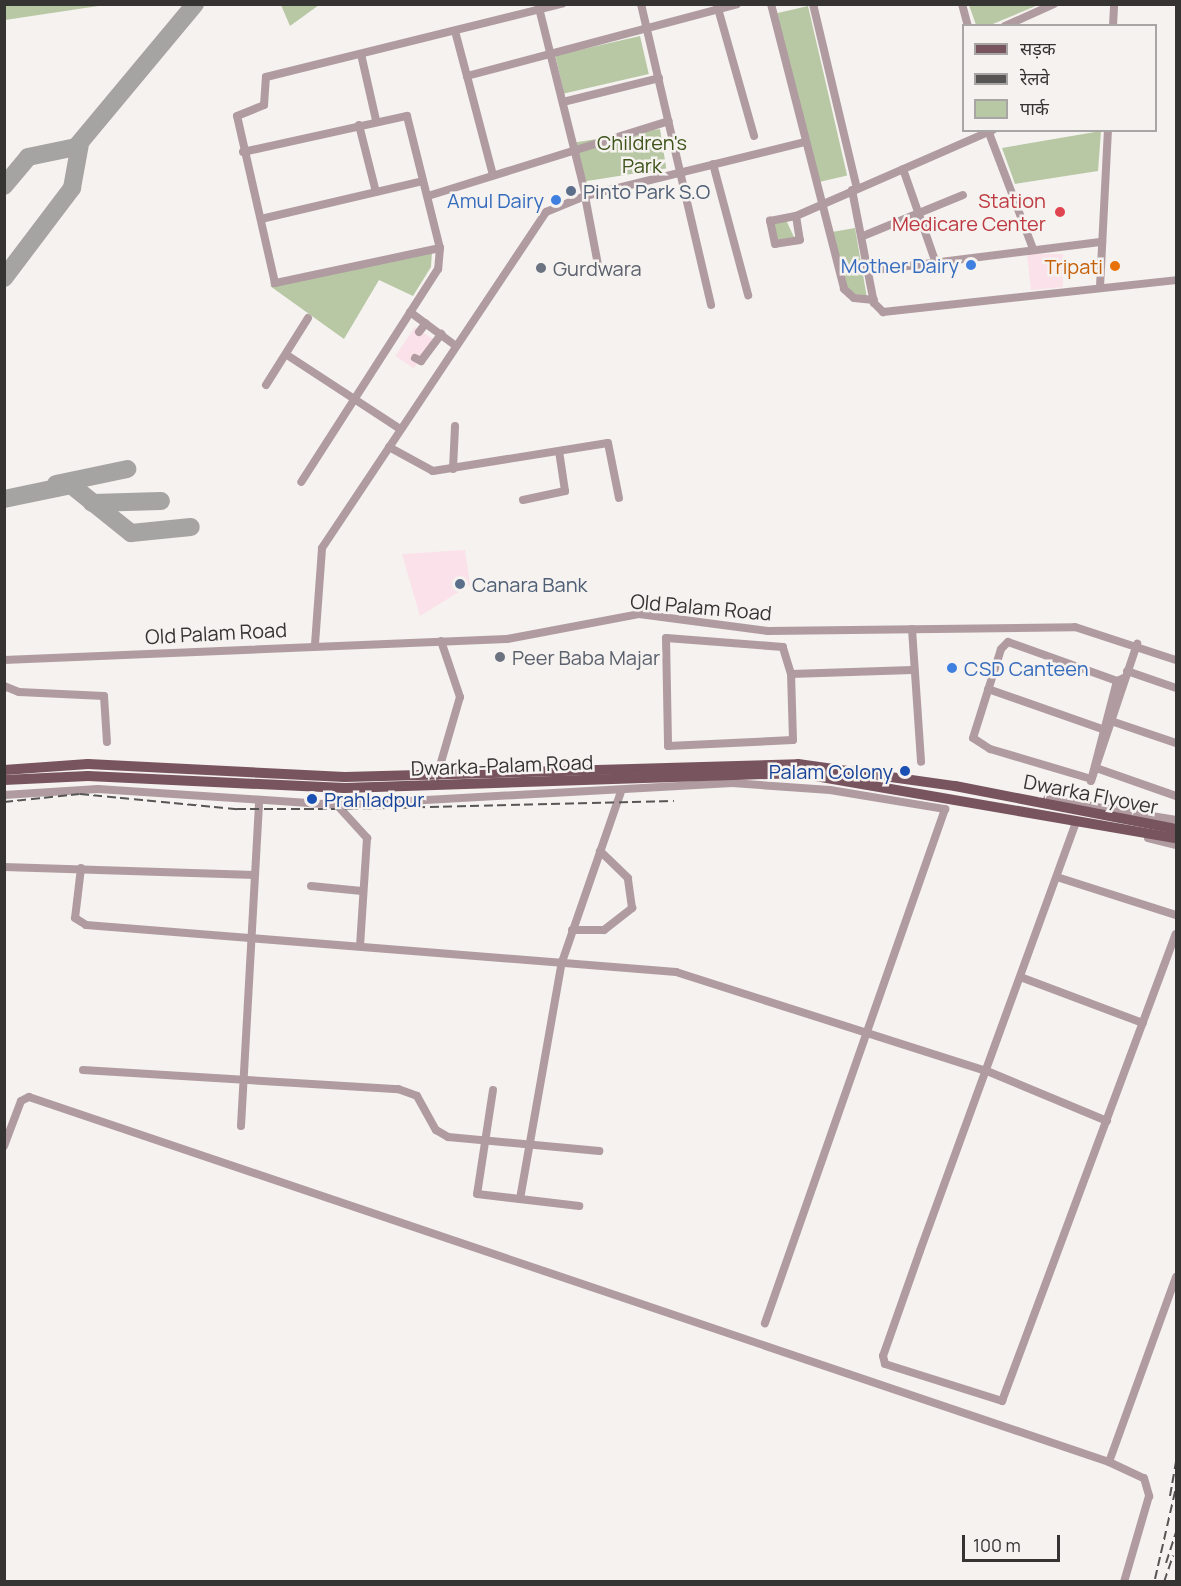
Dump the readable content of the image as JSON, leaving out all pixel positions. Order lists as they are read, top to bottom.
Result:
{
  "streets": {
    "main road": ["Dwarka-Palam Road", "Dwarka Flyover"],
    "street": ["Old Palam Road"]
  },
  "crossings": [
    ["Dwarka-Palam Road", "Dwarka Flyover"]
  ],
  "parks": ["Children's Park"],
  "places": [
    "Pinto Park S.O",
    "Amul Dairy",
    "Station Medicare Center",
    "Mother Dairy",
    "Tripati",
    "Gurdwara",
    "Canara Bank",
    "Peer Baba Majar",
    "CSD Canteen",
    "Palam Colony",
    "Prahladpur"
  ],
  "legend": ["सड़क", "रेलवे", "पार्क"],
  "scale_bar": "100 m"
}
